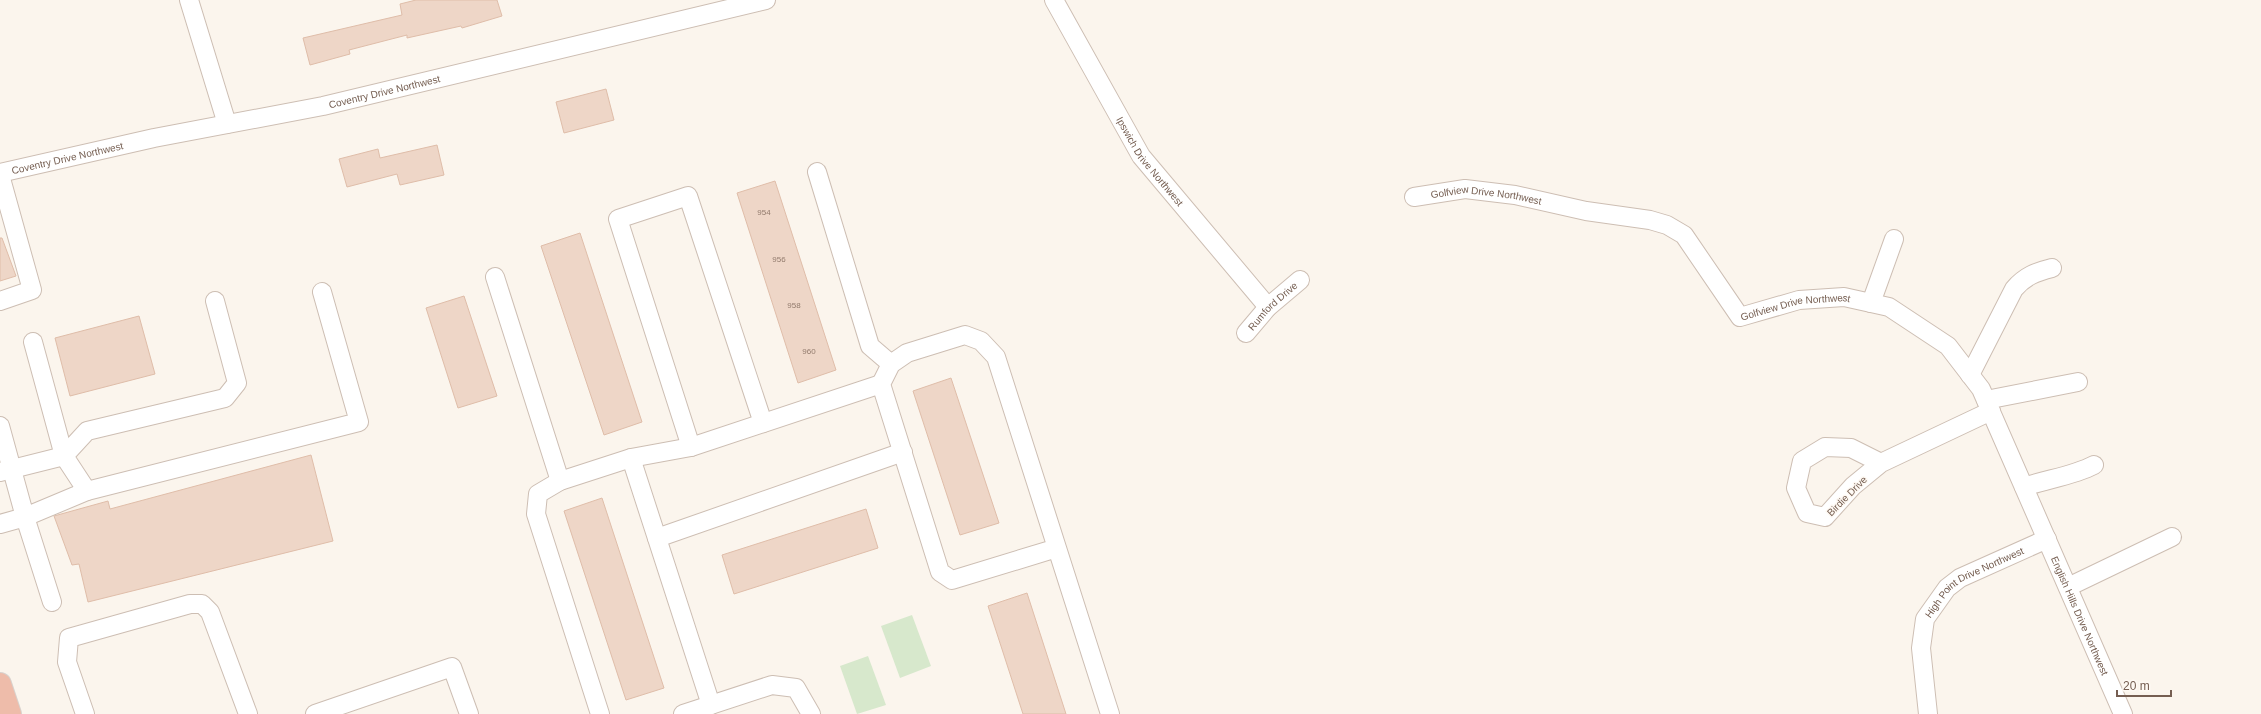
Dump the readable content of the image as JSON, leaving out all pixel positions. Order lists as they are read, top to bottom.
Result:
{
  "streets": {
    "street": [
      "Coventry Drive Northwest",
      "Ipswich Drive Northwest",
      "Golfview Drive Northwest",
      "Rumford Drive",
      "Birdie Drive",
      "High Point Drive Northwest",
      "English Hills Drive Northwest"
    ]
  },
  "crossings": [
    ["Ipswich Drive Northwest", "Rumford Drive"],
    ["Golfview Drive Northwest", "Birdie Drive"],
    ["Golfview Drive Northwest", "High Point Drive Northwest"],
    ["Golfview Drive Northwest", "English Hills Drive Northwest"],
    ["High Point Drive Northwest", "English Hills Drive Northwest"]
  ],
  "house_numbers": [
    "954",
    "956",
    "958",
    "960"
  ],
  "scale_bar": "20 m"
}
